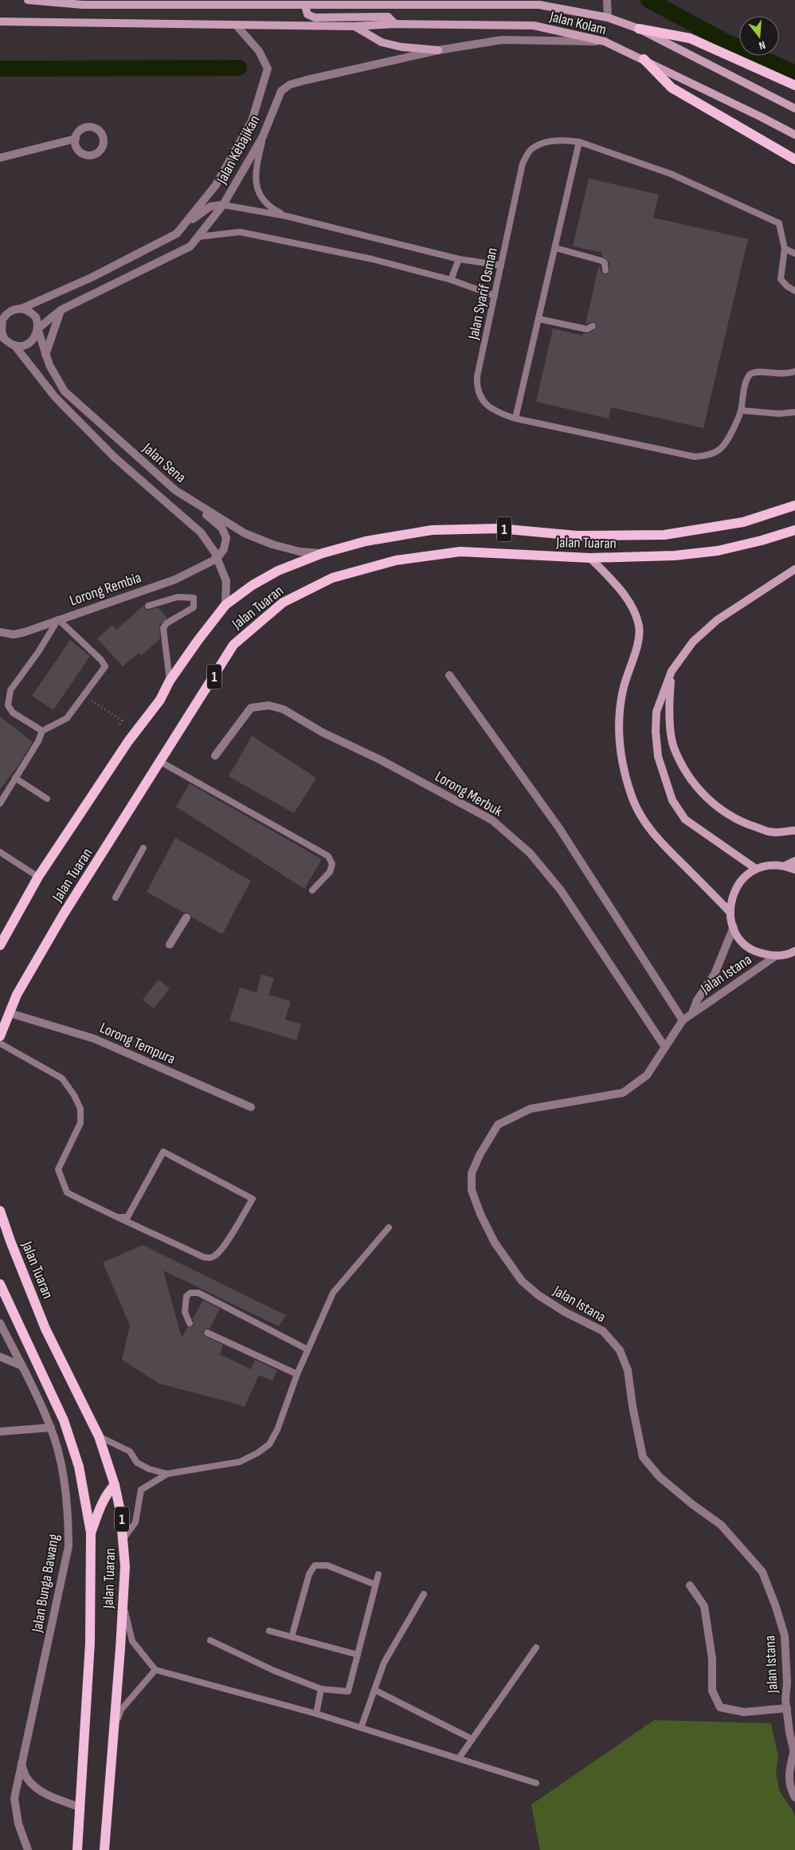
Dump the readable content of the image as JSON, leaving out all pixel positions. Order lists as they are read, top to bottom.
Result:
{
  "streets": {
    "main road": ["Jalan Kolam", "1", "Jalan Tuaran"],
    "street": [
      "Jalan Kebajikan",
      "Jalan Sena",
      "Lorong Rembia",
      "Lorong Merbuk",
      "Jalan Istana",
      "Lorong Tempura",
      "Jalan Bunga Bawang"
    ],
    "lane": ["Jalan Syarif Osman"]
  },
  "crossings": [
    ["Jalan Kolam", "Jalan Kebajikan"],
    ["Jalan Kebajikan", "Jalan Sena"],
    ["Jalan Sena", "Jalan Tuaran"],
    ["Jalan Sena", "Lorong Rembia"],
    ["Jalan Tuaran", "Lorong Tempura"],
    ["Lorong Merbuk", "Jalan Istana"]
  ],
  "north": "bottom"
}
